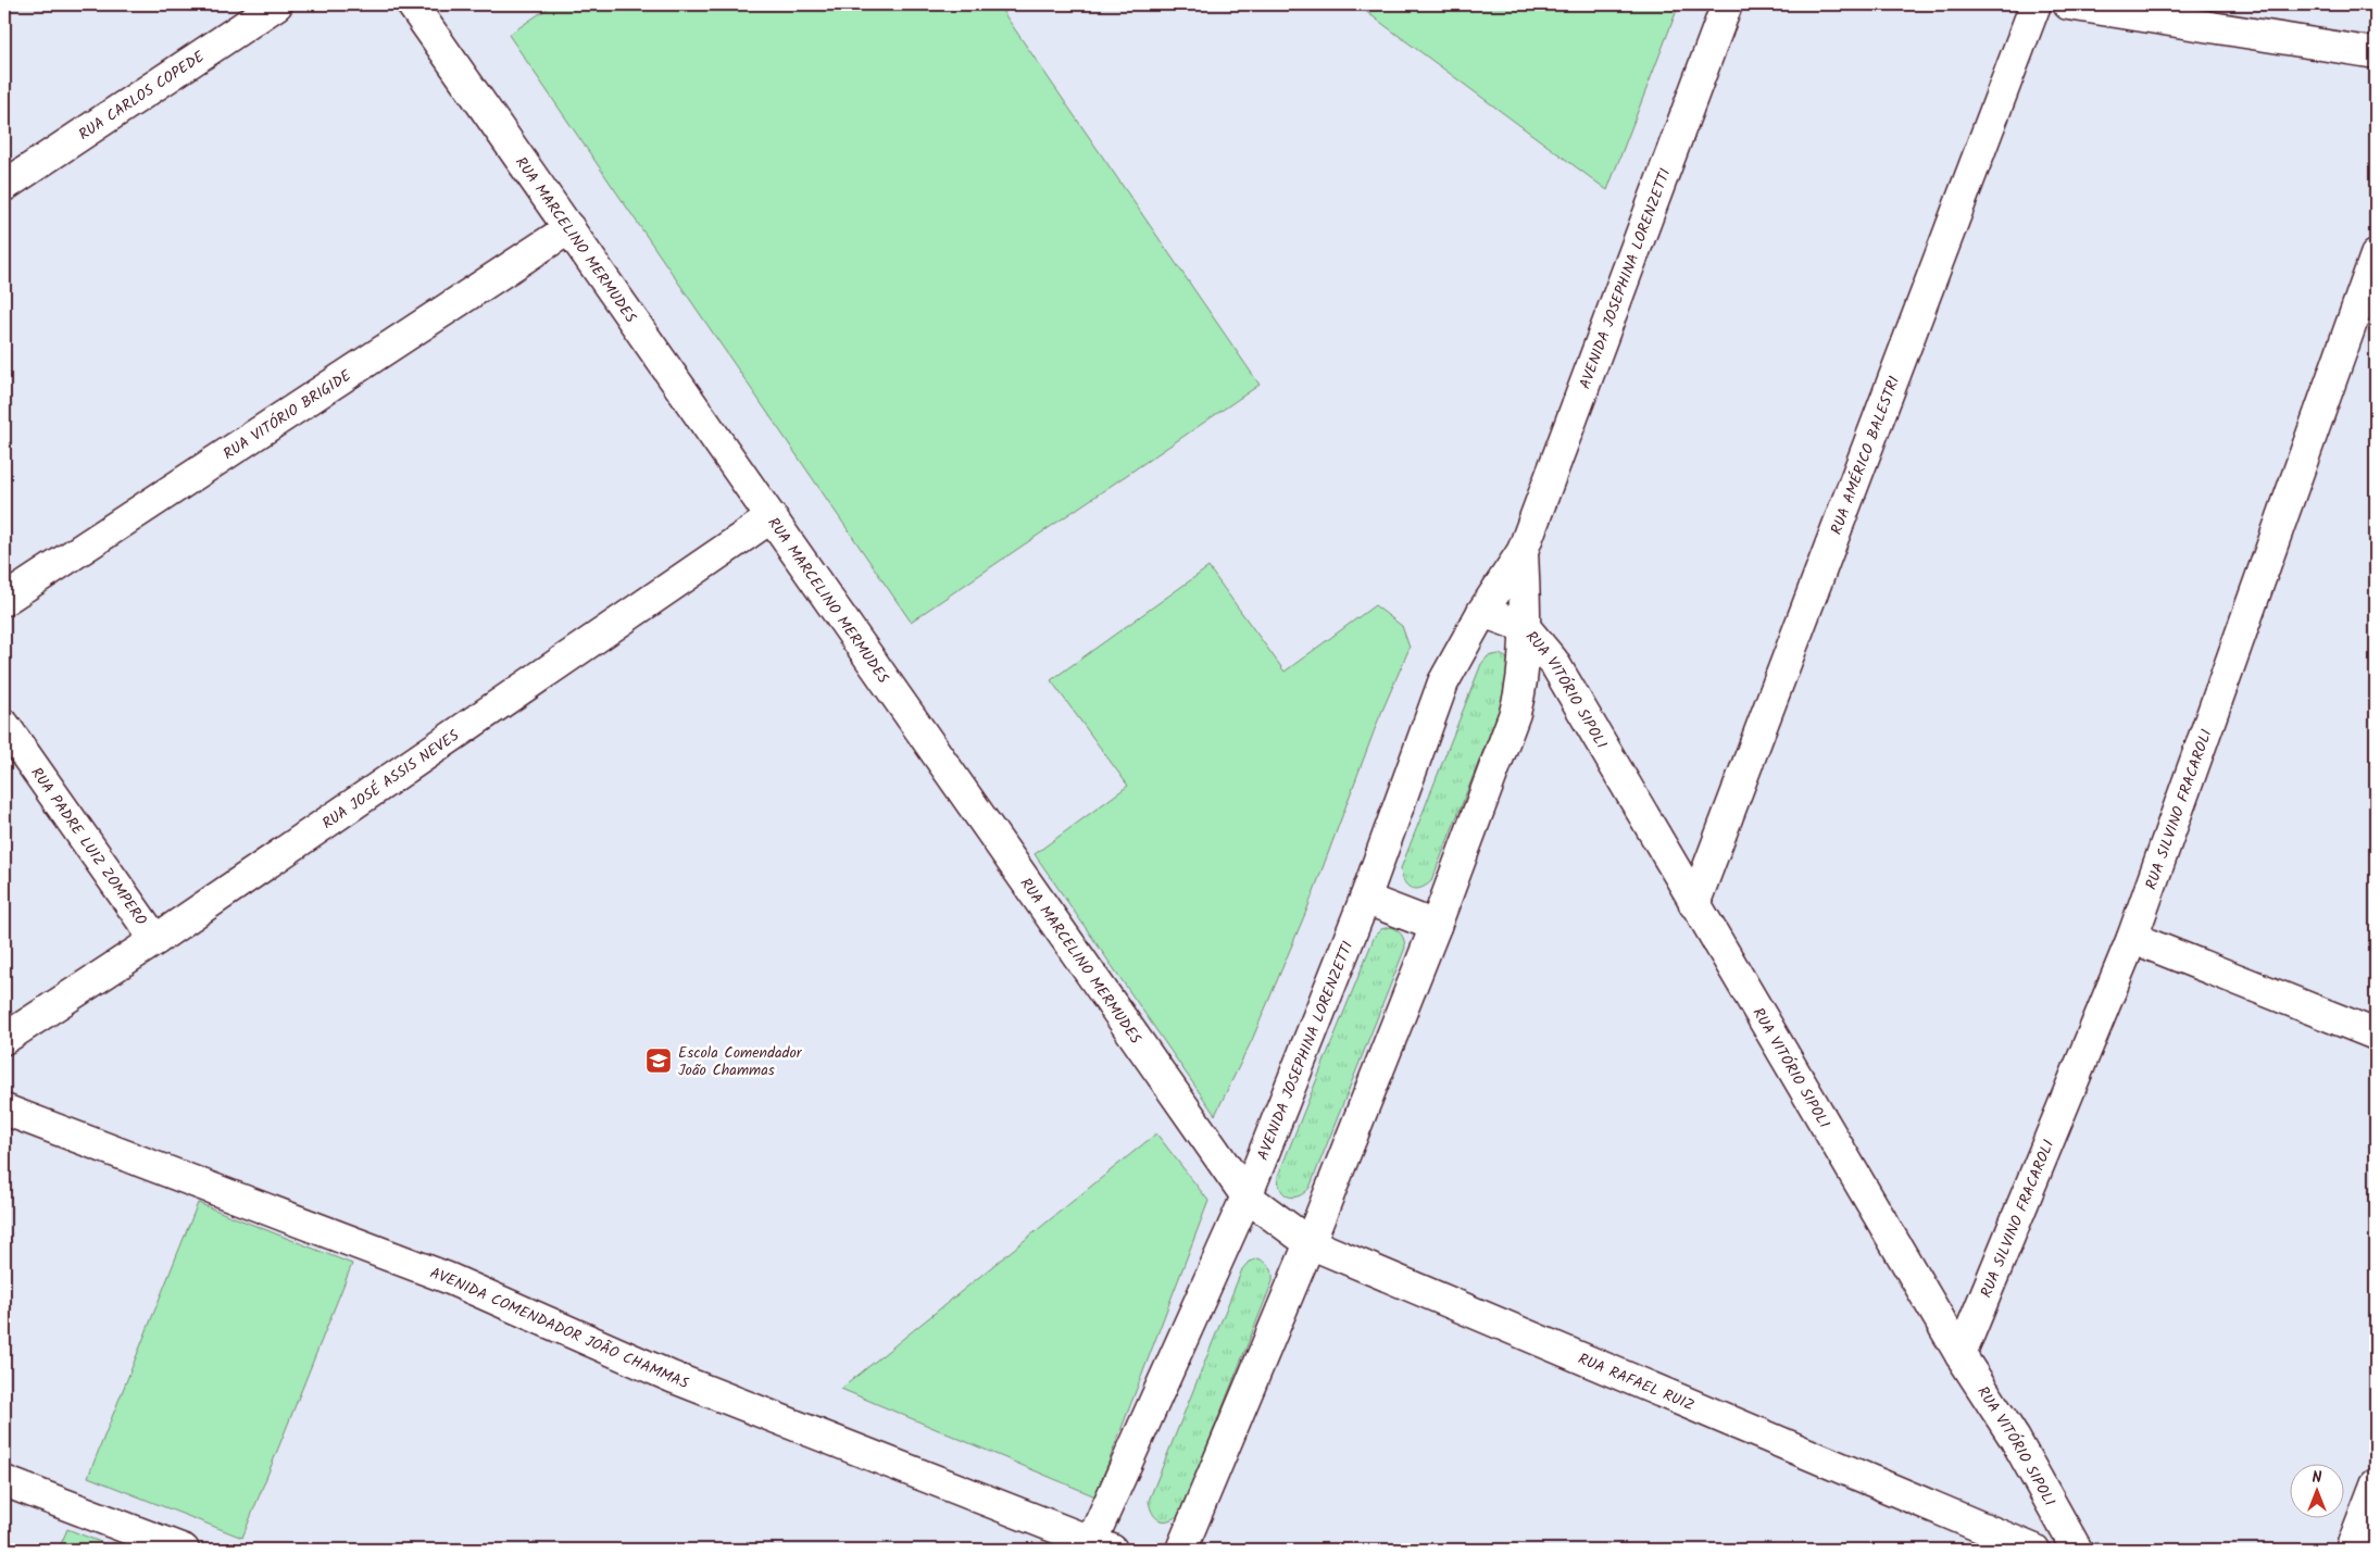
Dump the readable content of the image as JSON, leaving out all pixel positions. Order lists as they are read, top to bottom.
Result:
{
  "streets": {
    "street": [
      "RUA CARLOS COPEDE",
      "RUA MARCELINO MERMUDES",
      "AVENIDA JOSEPHINA LORENZETTI",
      "RUA VITÓRIO BRIGIDE",
      "RUA AMÉRICO BALESTRI",
      "RUA VITÓRIO SIPOLI",
      "RUA JOSÉ ASSIS NEVES",
      "RUA SILVINO FRACAROLI",
      "RUA PADRE LUIZ ZOMPERO",
      "AVENIDA COMENDADOR JOÃO CHAMMAS",
      "RUA RAFAEL RUIZ"
    ]
  },
  "crossings": [
    ["RUA MARCELINO MERMUDES", "AVENIDA JOSEPHINA LORENZETTI"],
    ["RUA MARCELINO MERMUDES", "RUA VITÓRIO BRIGIDE"],
    ["RUA MARCELINO MERMUDES", "RUA JOSÉ ASSIS NEVES"],
    ["RUA MARCELINO MERMUDES", "RUA RAFAEL RUIZ"],
    ["AVENIDA JOSEPHINA LORENZETTI", "RUA VITÓRIO SIPOLI"],
    ["AVENIDA JOSEPHINA LORENZETTI", "AVENIDA COMENDADOR JOÃO CHAMMAS"],
    ["AVENIDA JOSEPHINA LORENZETTI", "RUA RAFAEL RUIZ"],
    ["RUA AMÉRICO BALESTRI", "RUA VITÓRIO SIPOLI"],
    ["RUA VITÓRIO SIPOLI", "RUA SILVINO FRACAROLI"],
    ["RUA JOSÉ ASSIS NEVES", "RUA PADRE LUIZ ZOMPERO"]
  ],
  "places": {
    "school or university": ["Escola Comendador João Chammas"]
  },
  "north": "top"
}
